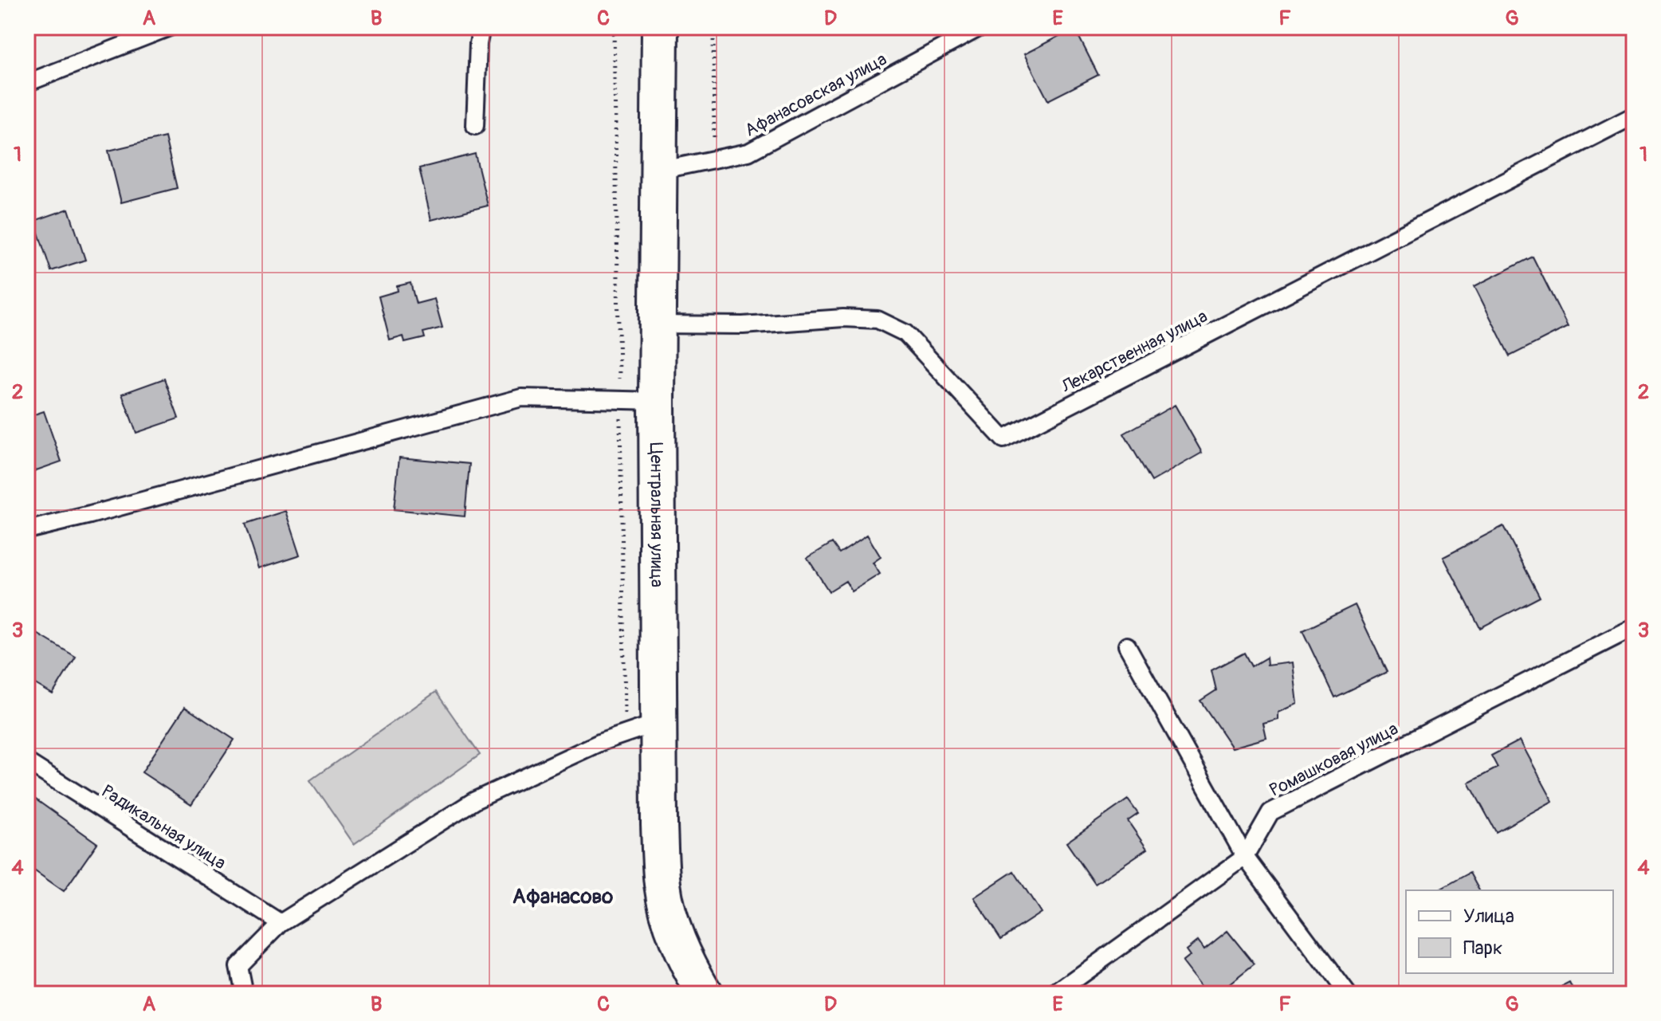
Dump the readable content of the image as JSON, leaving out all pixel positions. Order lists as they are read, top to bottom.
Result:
{
  "streets": {
    "street": ["Центральная улица"],
    "lane": [
      "Афанасовская улица",
      "Лекарственная улица",
      "Ромашковая улица",
      "Радикальная улица"
    ]
  },
  "crossings": [
    ["Афанасовская улица", "Центральная улица"],
    ["Лекарственная улица", "Центральная улица"]
  ],
  "districts": ["Афанасово"],
  "legend": ["Улица", "Парк"],
  "grid": {
    "columns": [
      "A",
      "B",
      "C",
      "D",
      "E",
      "F",
      "G"
    ],
    "rows": [
      "1",
      "2",
      "3",
      "4"
    ]
  }
}
